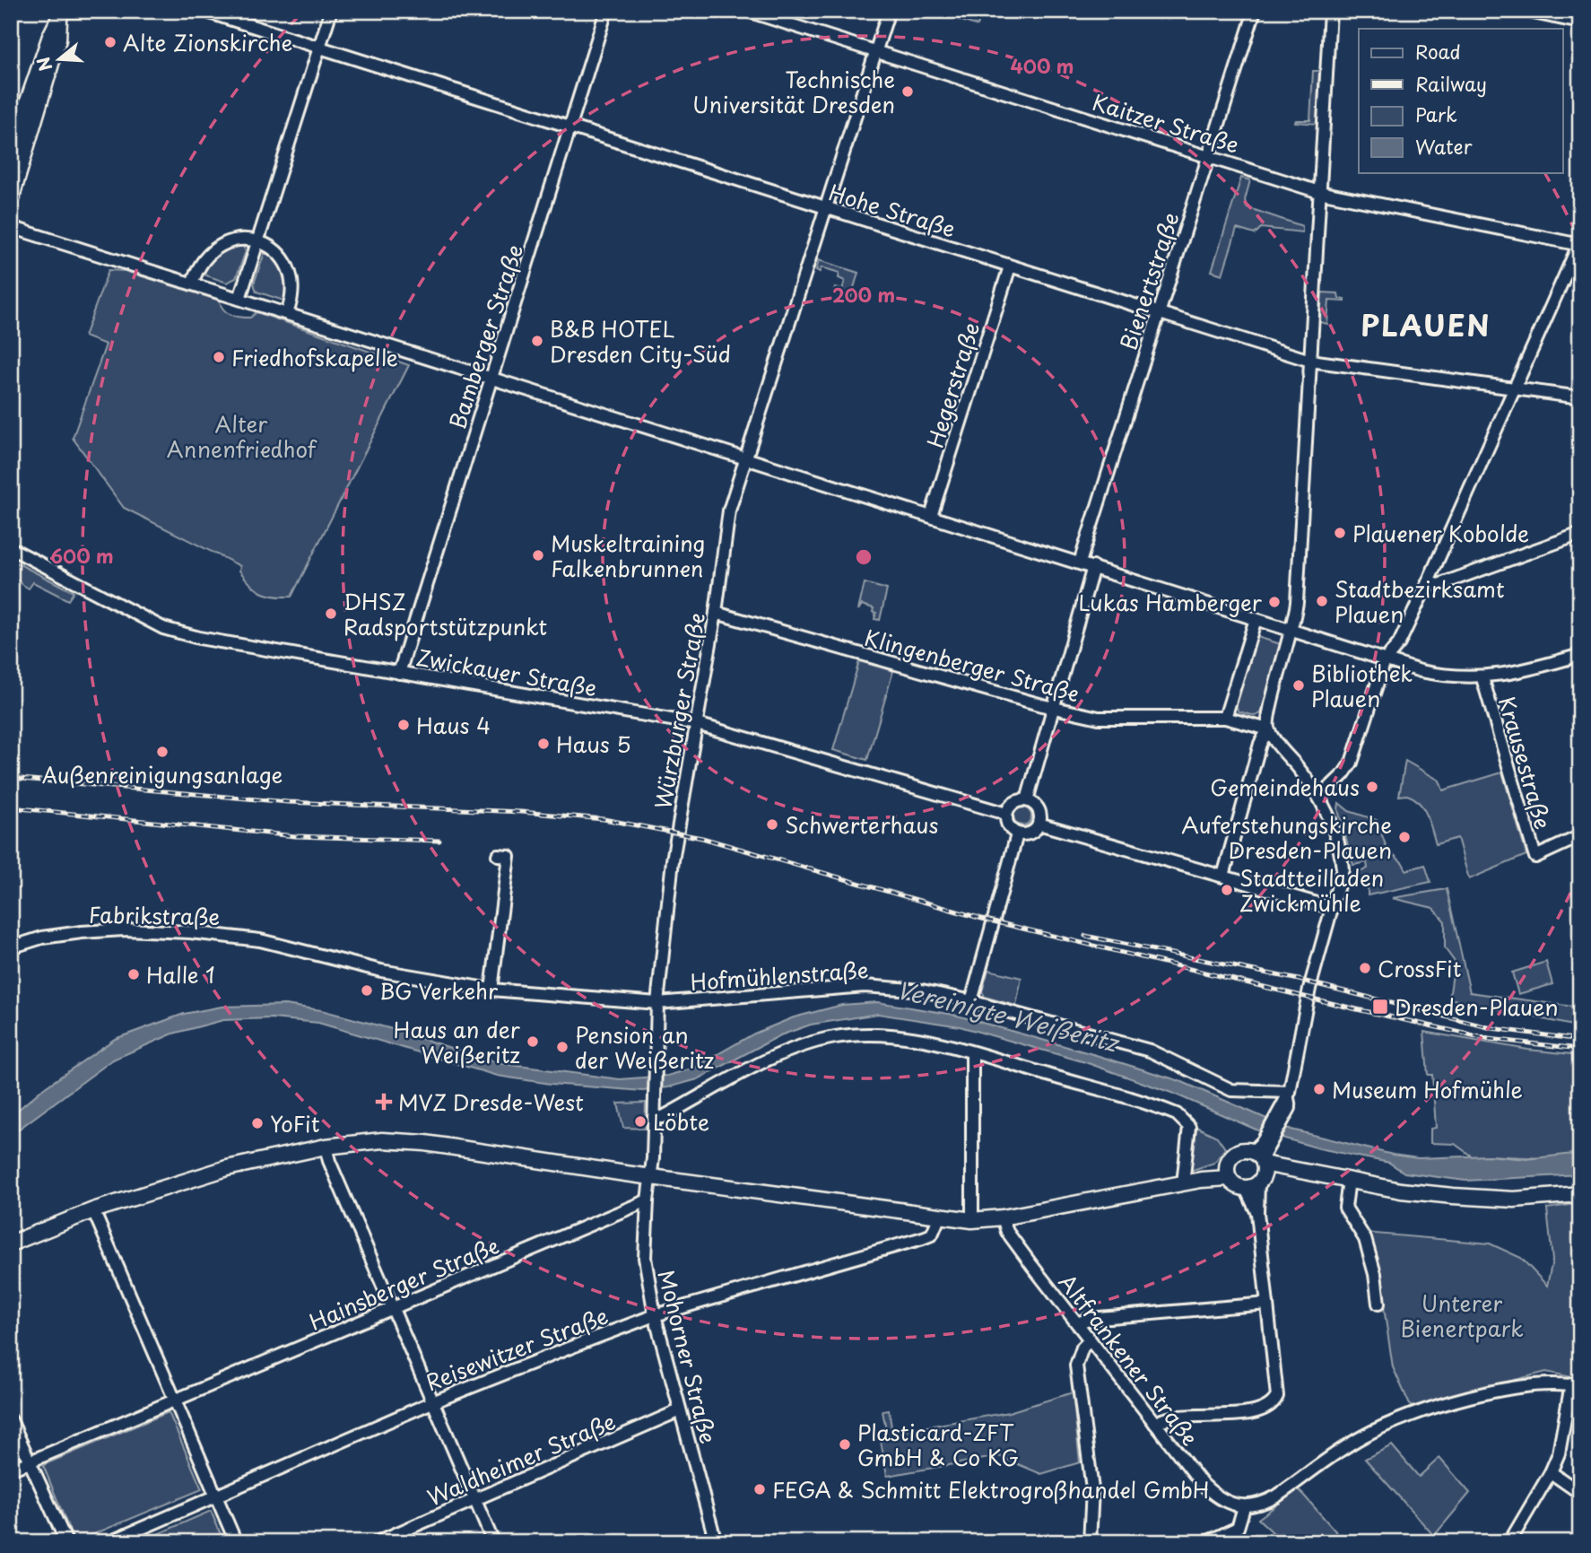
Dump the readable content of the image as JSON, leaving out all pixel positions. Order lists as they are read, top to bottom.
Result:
{
  "streets": {
    "street": [
      "Kaitzer Straße",
      "Hohe Straße",
      "Bienertstraße",
      "Bamberger Straße",
      "Hegerstraße",
      "Klingenberger Straße",
      "Zwickauer Straße",
      "Würzburger Straße",
      "Krausestraße",
      "Fabrikstraße",
      "Hofmühlenstraße",
      "Hainsberger Straße",
      "Reisewitzer Straße",
      "Mohorner Straße",
      "Altfrankener Straße",
      "Waldheimer Straße"
    ]
  },
  "crossings": [
    ["Kaitzer Straße", "Bienertstraße"],
    ["Kaitzer Straße", "Würzburger Straße"],
    ["Hohe Straße", "Bienertstraße"],
    ["Hohe Straße", "Bamberger Straße"],
    ["Hohe Straße", "Hegerstraße"],
    ["Hohe Straße", "Würzburger Straße"],
    ["Bamberger Straße", "Zwickauer Straße"],
    ["Klingenberger Straße", "Würzburger Straße"],
    ["Zwickauer Straße", "Würzburger Straße"],
    ["Würzburger Straße", "Hofmühlenstraße"],
    ["Würzburger Straße", "Mohorner Straße"],
    ["Fabrikstraße", "Hofmühlenstraße"],
    ["Hainsberger Straße", "Mohorner Straße"],
    ["Reisewitzer Straße", "Mohorner Straße"],
    ["Mohorner Straße", "Waldheimer Straße"]
  ],
  "districts": ["PLAUEN"],
  "water": ["Vereinigte Weißeritz"],
  "parks": ["Alter Annenfriedhof", "Unterer Bienertpark"],
  "places": {
    "other": [
      "Alte Zionskirche",
      "Technische Universität Dresden",
      "B&B HOTEL Dresden City-Süd",
      "Friedhofskapelle",
      "Plauener Kobolde",
      "Muskeltraining Falkenbrunnen",
      "Stadtbezirksamt Plauen",
      "Lukas Hamberger",
      "DHSZ Radsportstützpunkt",
      "Bibliothek Plauen",
      "Haus 4",
      "Haus 5",
      "Außenreinigungsanlage",
      "Gemeindehaus",
      "Schwerterhaus",
      "Auferstehungskirche Dresden-Plauen",
      "Stadtteilladen Zwickmühle",
      "CrossFit",
      "Halle 1",
      "BG Verkehr",
      "Haus an der Weißeritz",
      "Pension an der Weißeritz",
      "Museum Hofmühle",
      "Löbte",
      "YoFit",
      "Plasticard-ZFT GmbH & Co KG",
      "FEGA & Schmitt Elektrogroßhandel GmbH"
    ],
    "transit": ["Dresden-Plauen"],
    "health": ["MVZ Dresde-West"]
  },
  "legend": [
    "Road",
    "Railway",
    "Park",
    "Water"
  ],
  "north": "left",
  "rings": ["400 m", "200 m", "600 m"]
}
